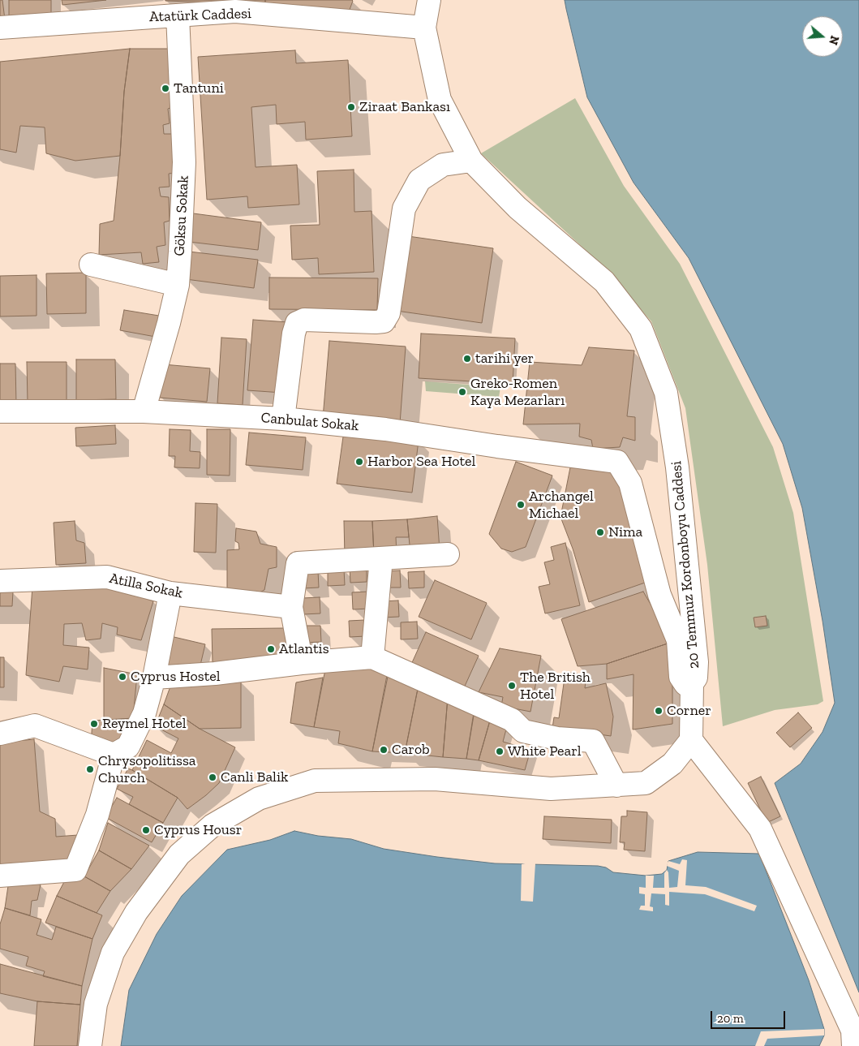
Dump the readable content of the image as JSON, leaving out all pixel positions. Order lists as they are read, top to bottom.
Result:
{
  "streets": {
    "street": [
      "Atatürk Caddesi",
      "Göksu Sokak",
      "Canbulat Sokak",
      "20 Temmuz Kordonboyu Caddesi",
      "Atilla Sokak"
    ]
  },
  "crossings": [
    ["Atatürk Caddesi", "Göksu Sokak"],
    ["Atatürk Caddesi", "20 Temmuz Kordonboyu Caddesi"],
    ["Göksu Sokak", "Canbulat Sokak"],
    ["Canbulat Sokak", "20 Temmuz Kordonboyu Caddesi"]
  ],
  "places": [
    "Tantuni",
    "Ziraat Bankası",
    "tarihi yer",
    "Greko-Romen Kaya Mezarları",
    "Harbor Sea Hotel",
    "Archangel Michael",
    "Nima",
    "Atlantis",
    "Cyprus Hostel",
    "The British Hotel",
    "Corner",
    "Reymel Hotel",
    "Carob",
    "White Pearl",
    "Chrysopolitissa Church",
    "Canli Balik",
    "Cyprus Housr"
  ],
  "scale_bar": "20 m",
  "north": "right"
}
